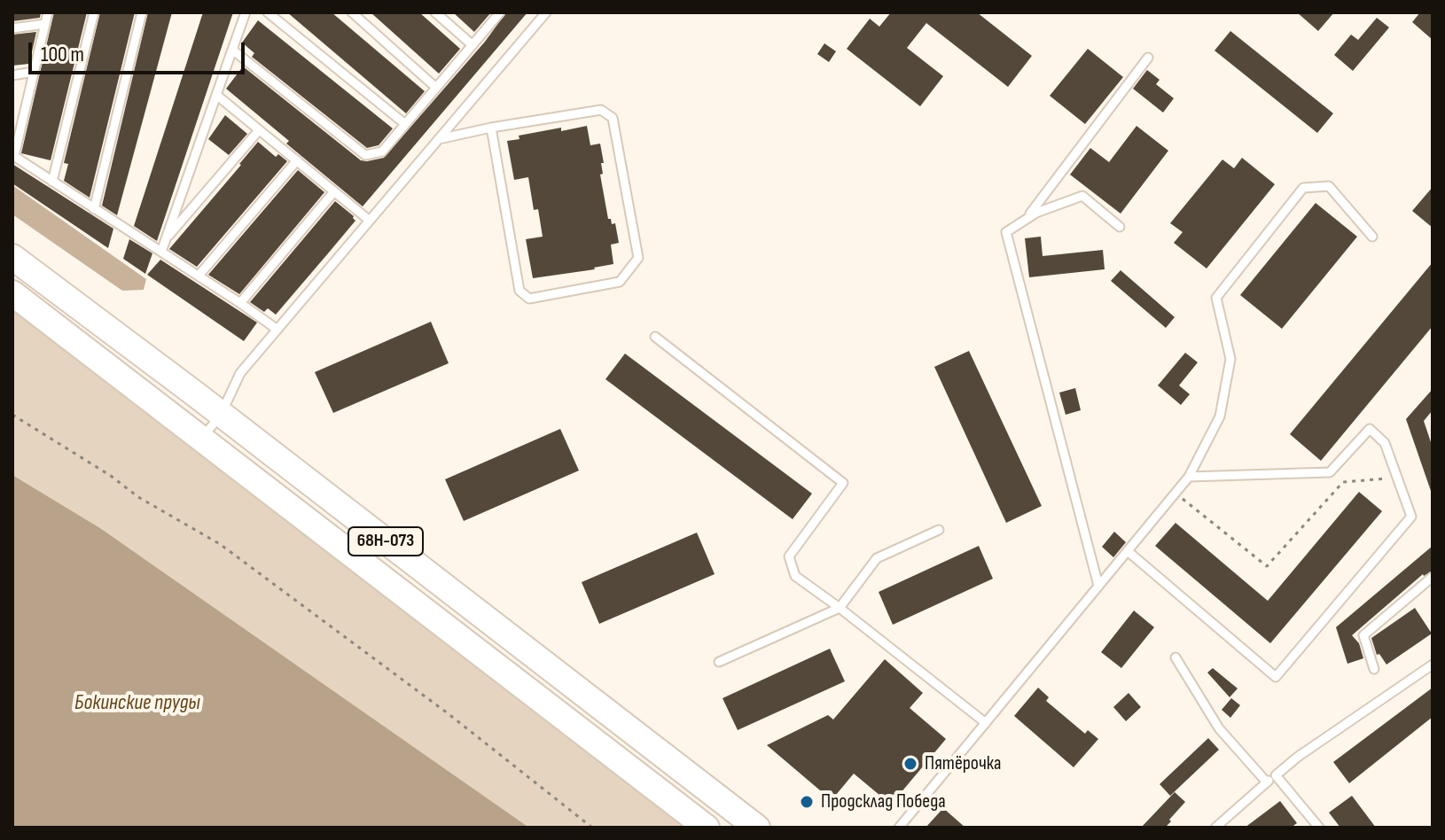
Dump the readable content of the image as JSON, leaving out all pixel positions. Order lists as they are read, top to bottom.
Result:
{
  "streets": {
    "main road": ["68Н-073"]
  },
  "water": ["Бокинские пруды"],
  "places": ["Пятёрочка", "Продсклад Победа"],
  "scale_bar": "100 m"
}
